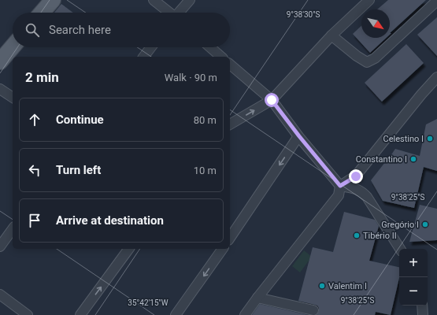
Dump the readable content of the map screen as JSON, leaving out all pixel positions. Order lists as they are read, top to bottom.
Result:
{
  "places": [
    "Celestino I",
    "Constantino I",
    "Gregório I",
    "Tibério II",
    "Valentim I"
  ],
  "north": "bottom right",
  "page": {
    "search": "Search here",
    "heading": ["2 min", "Walk · 90 m"],
    "list": [
      ["Continue", "80 m"],
      ["Turn left", "10 m"],
      "Arrive at destination"
    ],
    "map_buttons": ["+", "−"]
  },
  "coordinates": ["9°38'30\"S", "9°38'25\"S", "35°42'15\"W"]
}
